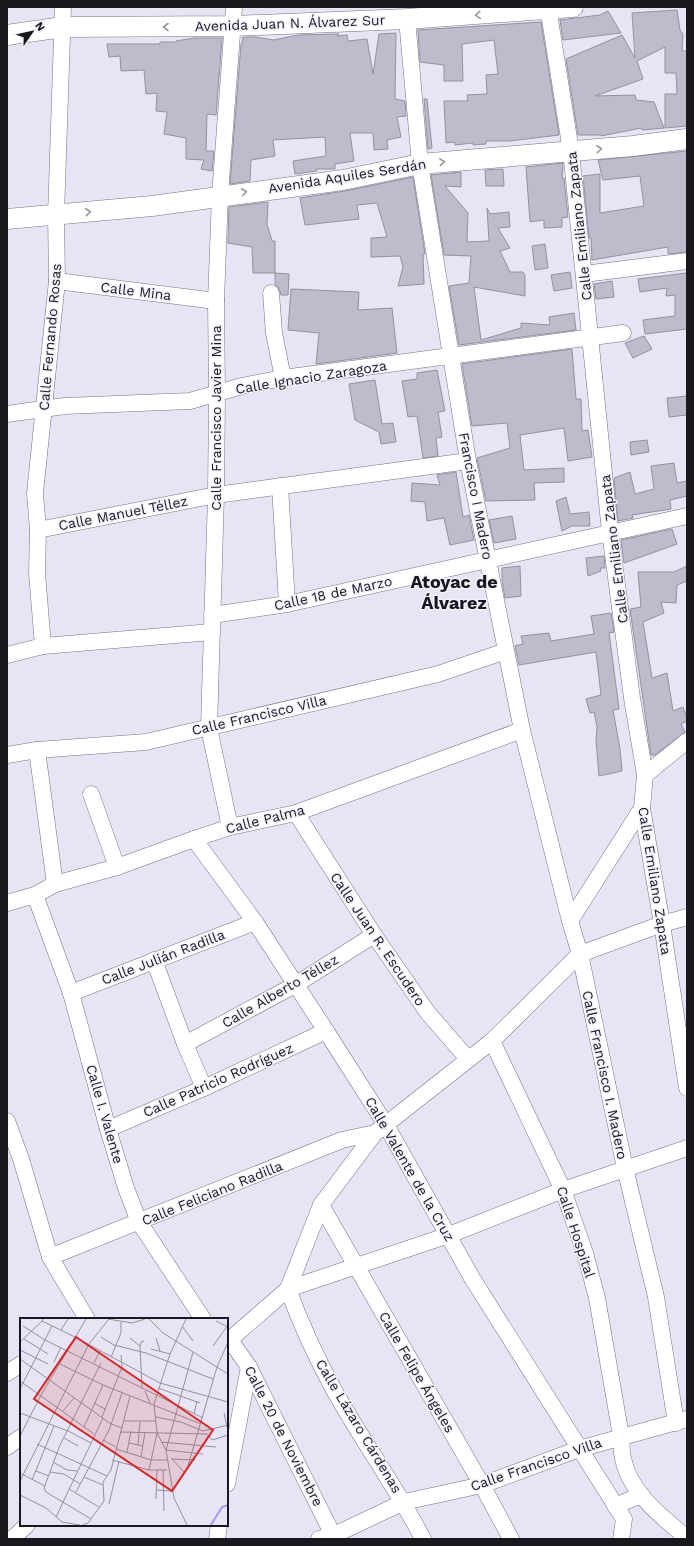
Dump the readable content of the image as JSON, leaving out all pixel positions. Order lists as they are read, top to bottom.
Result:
{
  "streets": {
    "main road": ["Avenida Juan N. Álvarez Sur", "Avenida Aquiles Serdán"],
    "street": [
      "Calle Emiliano Zapata",
      "Calle Mina",
      "Calle Fernando Rosas",
      "Calle Ignacio Zaragoza",
      "Calle Francisco Javier Mina",
      "Francisco I Madero",
      "Calle Manuel Téllez",
      "Calle 18 de Marzo",
      "Calle Francisco Villa",
      "Calle Palma",
      "Calle Juan R. Escudero",
      "Calle Julián Radilla",
      "Calle Alberto Téllez",
      "Calle Francisco I. Madero",
      "Calle Patricio Rodríguez",
      "Calle I. Valente",
      "Calle Valente de la Cruz",
      "Calle Feliciano Radilla",
      "Calle Hospital",
      "Calle Felipe Ángeles",
      "Calle Lázaro Cárdenas",
      "Calle 20 de Noviembre"
    ]
  },
  "crossings": [
    ["Avenida Juan N. Álvarez Sur", "Calle Emiliano Zapata"],
    ["Avenida Juan N. Álvarez Sur", "Calle Fernando Rosas"],
    ["Avenida Juan N. Álvarez Sur", "Calle Francisco Javier Mina"],
    ["Avenida Aquiles Serdán", "Calle Emiliano Zapata"],
    ["Avenida Aquiles Serdán", "Calle Fernando Rosas"],
    ["Avenida Aquiles Serdán", "Calle Francisco Javier Mina"],
    ["Calle Emiliano Zapata", "Calle Ignacio Zaragoza"],
    ["Calle Emiliano Zapata", "Calle 18 de Marzo"],
    ["Calle Mina", "Calle Fernando Rosas"],
    ["Calle Mina", "Calle Francisco Javier Mina"],
    ["Calle Fernando Rosas", "Calle Ignacio Zaragoza"],
    ["Calle Fernando Rosas", "Calle Manuel Téllez"],
    ["Calle Ignacio Zaragoza", "Calle Francisco Javier Mina"],
    ["Calle Ignacio Zaragoza", "Francisco I Madero"],
    ["Calle Francisco Javier Mina", "Calle Manuel Téllez"],
    ["Calle Francisco Javier Mina", "Calle 18 de Marzo"],
    ["Calle Francisco Javier Mina", "Calle Francisco Villa"],
    ["Calle Francisco Javier Mina", "Calle Palma"],
    ["Francisco I Madero", "Calle Manuel Téllez"],
    ["Francisco I Madero", "Calle 18 de Marzo"],
    ["Francisco I Madero", "Calle Francisco Villa"],
    ["Francisco I Madero", "Calle Palma"],
    ["Francisco I Madero", "Calle Francisco I. Madero"],
    ["Calle Francisco Villa", "Calle Francisco I. Madero"],
    ["Calle Francisco Villa", "Calle Valente de la Cruz"],
    ["Calle Francisco Villa", "Calle Hospital"],
    ["Calle Francisco Villa", "Calle Felipe Ángeles"],
    ["Calle Francisco Villa", "Calle Lázaro Cárdenas"],
    ["Calle Francisco Villa", "Calle 20 de Noviembre"],
    ["Calle Palma", "Calle Juan R. Escudero"],
    ["Calle Palma", "Calle Francisco I. Madero"],
    ["Calle Palma", "Calle I. Valente"],
    ["Calle Palma", "Calle Valente de la Cruz"],
    ["Calle Juan R. Escudero", "Calle Alberto Téllez"],
    ["Calle Julián Radilla", "Calle I. Valente"],
    ["Calle Julián Radilla", "Calle Valente de la Cruz"],
    ["Calle Alberto Téllez", "Calle Valente de la Cruz"],
    ["Calle Patricio Rodríguez", "Calle I. Valente"],
    ["Calle Patricio Rodríguez", "Calle Valente de la Cruz"],
    ["Calle I. Valente", "Calle Feliciano Radilla"],
    ["Calle Valente de la Cruz", "Calle Feliciano Radilla"]
  ],
  "one_way": ["Avenida Juan N. Álvarez Sur", "Avenida Aquiles Serdán"],
  "districts": ["Atoyac de Álvarez"],
  "north": "top right"
}
